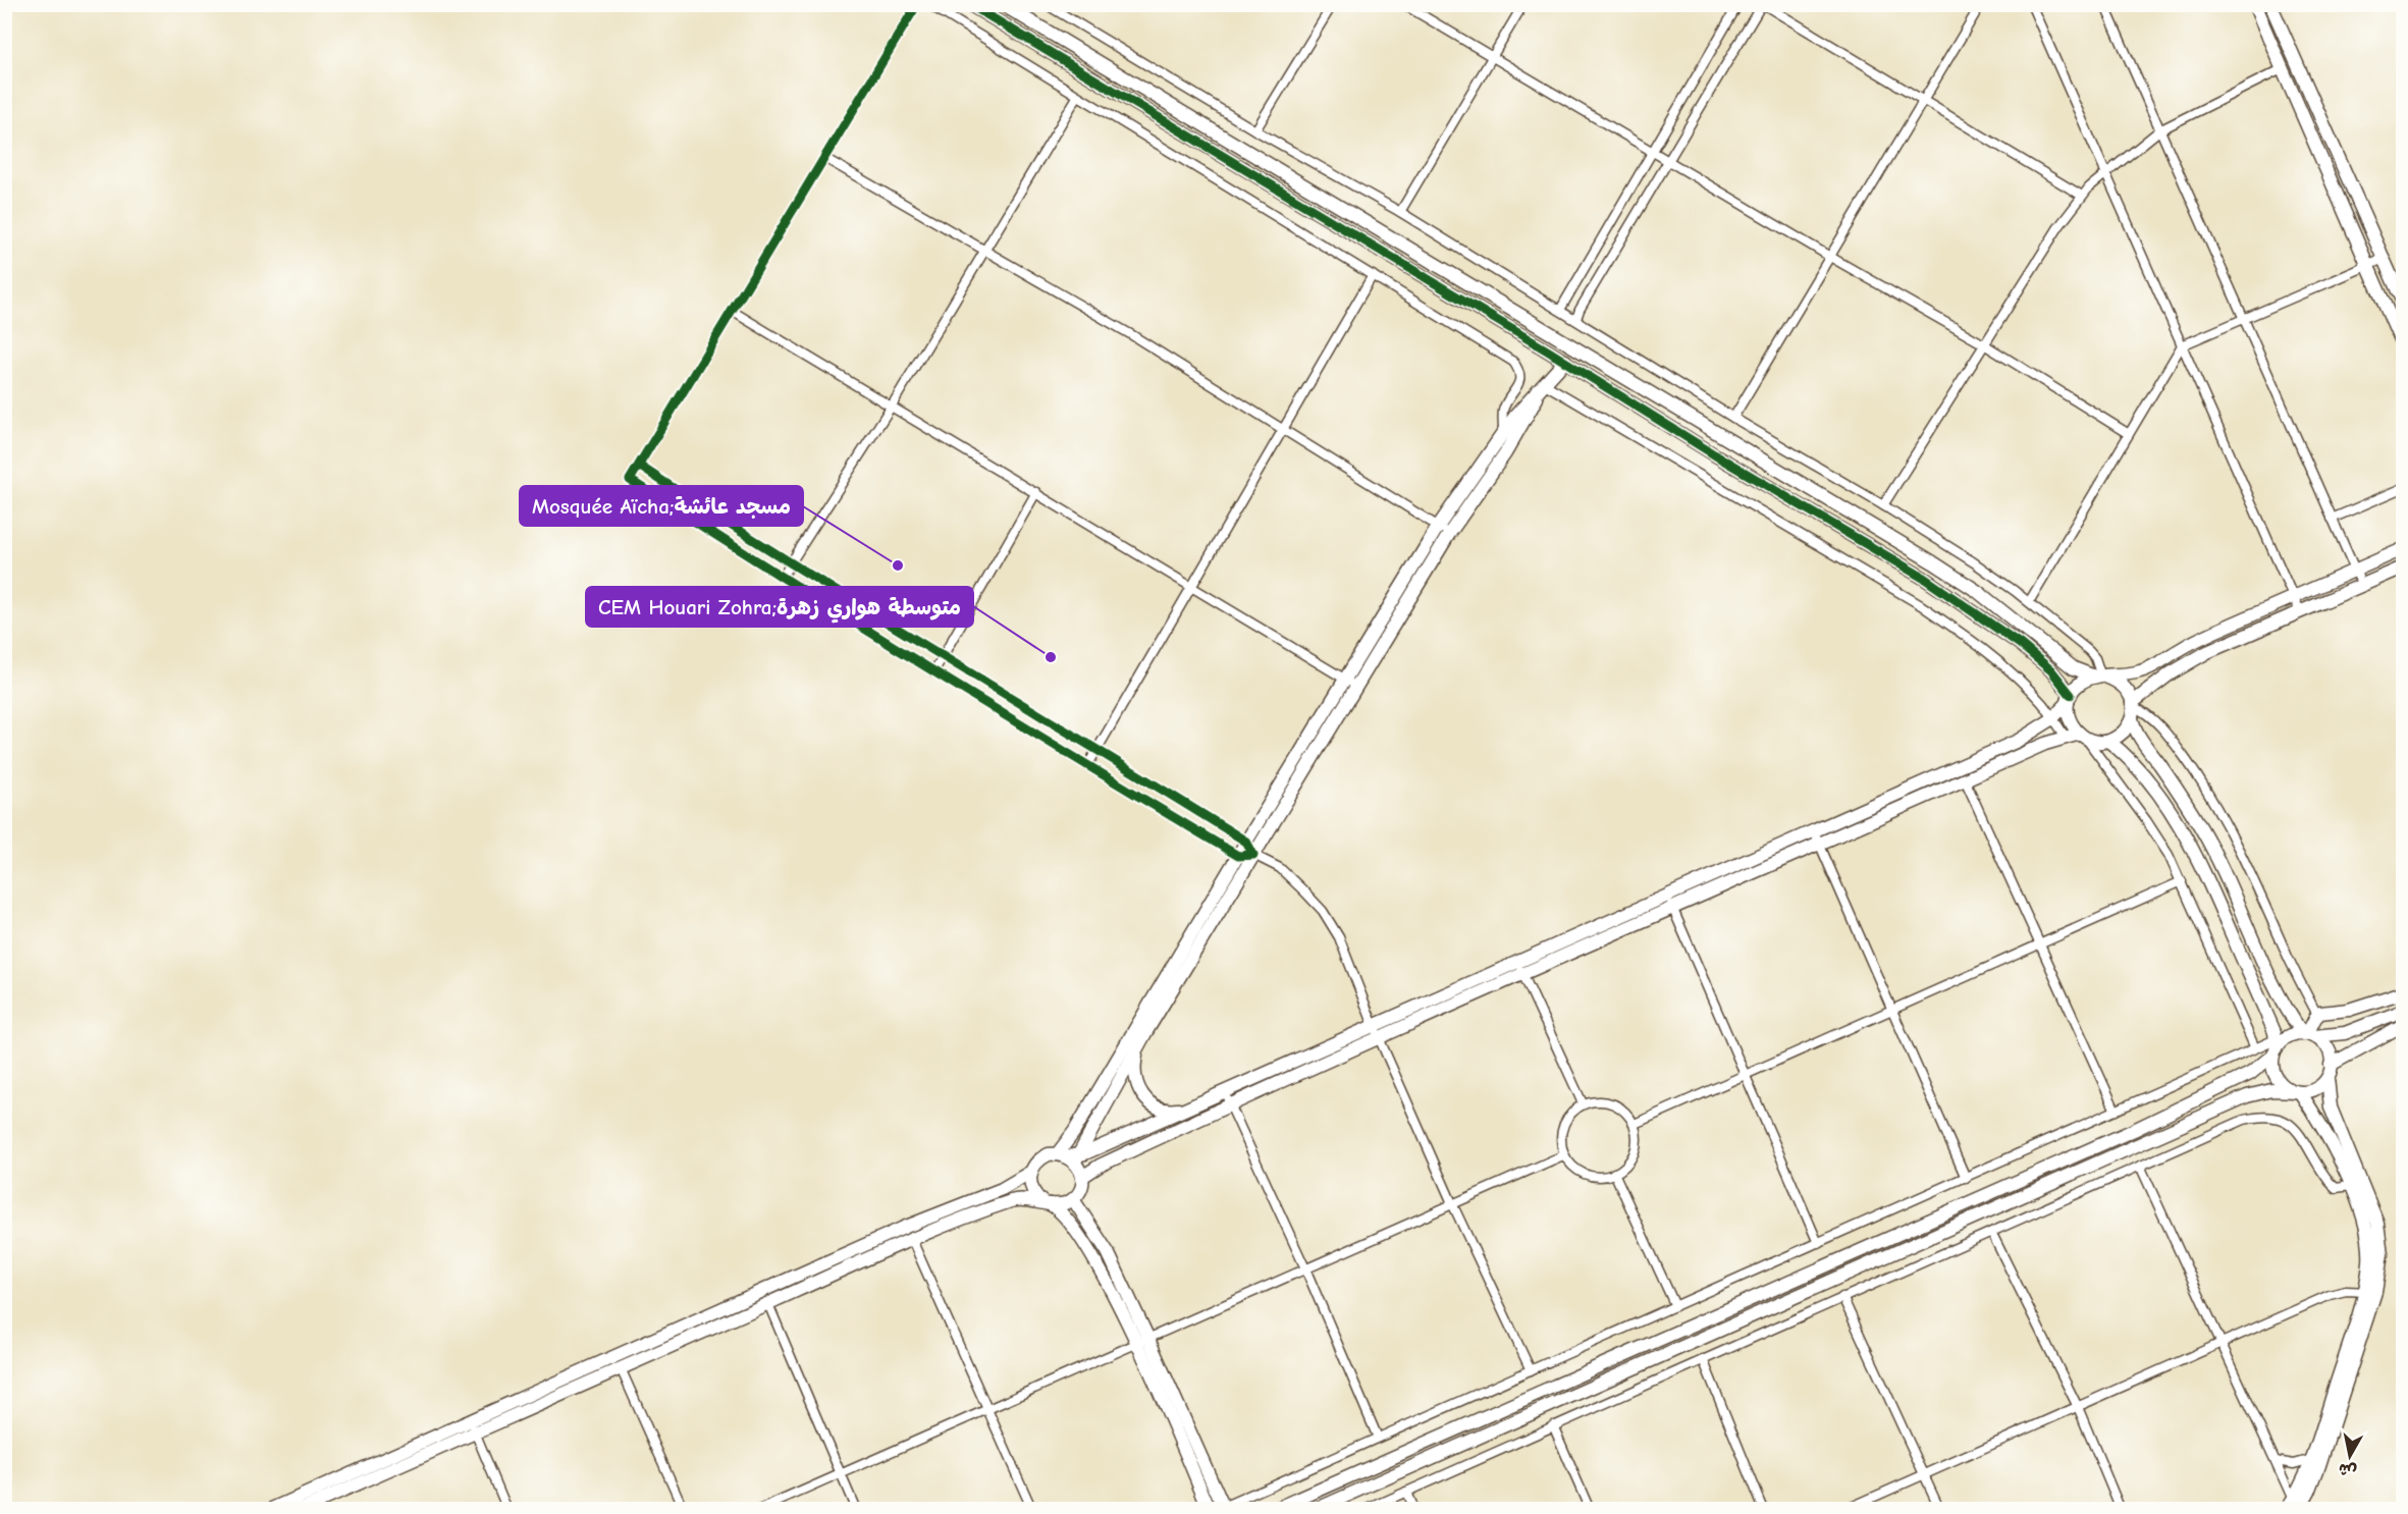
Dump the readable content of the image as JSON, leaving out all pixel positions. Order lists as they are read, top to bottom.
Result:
{
  "places": ["Mosquée Aïcha;مسجد عائشة", "CEM Houari Zohra;متوسطة هواري زهرة"],
  "north": "bottom"
}
